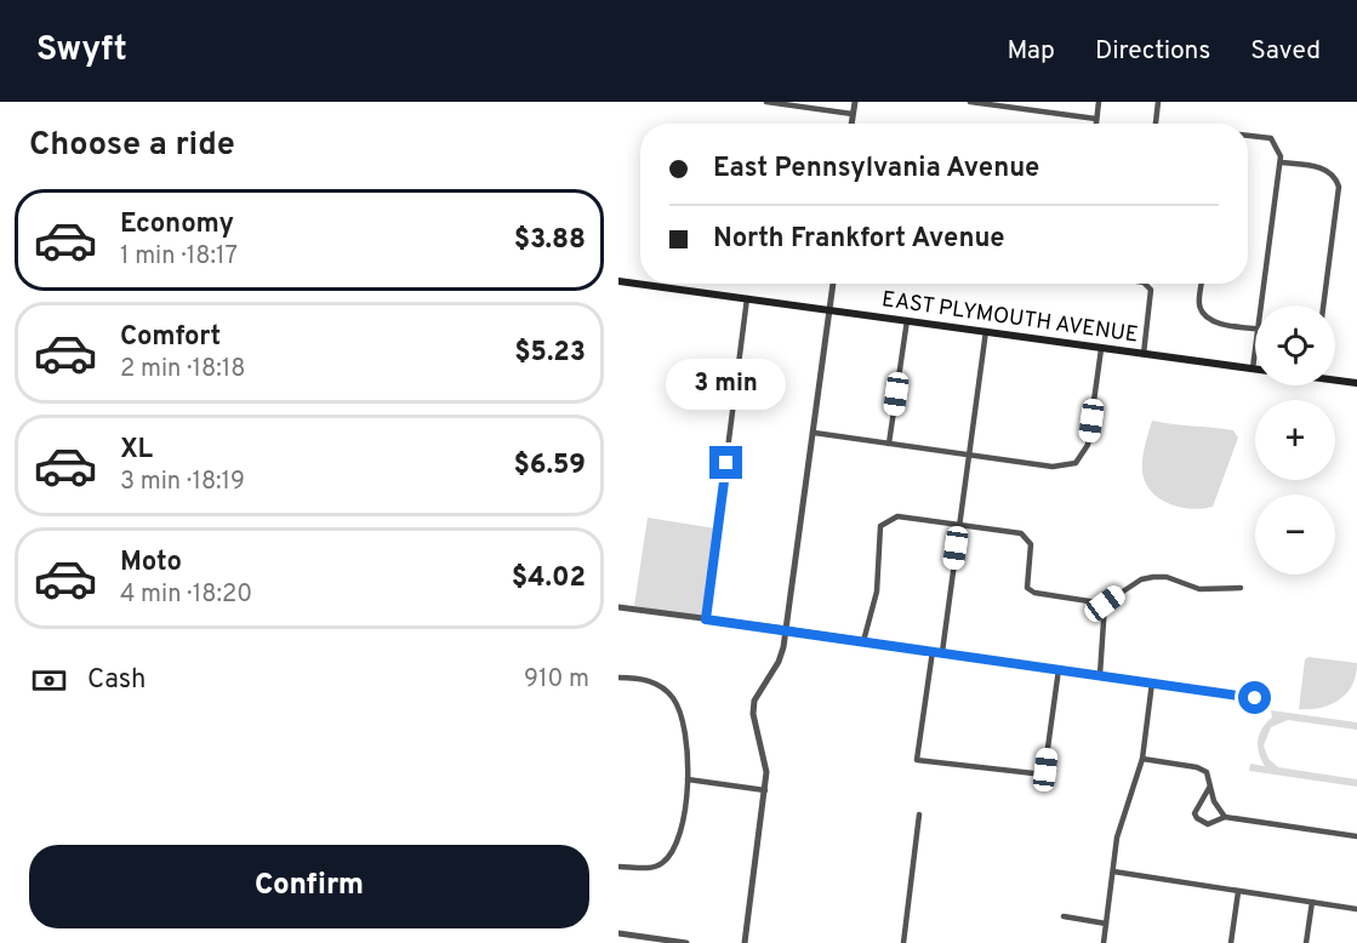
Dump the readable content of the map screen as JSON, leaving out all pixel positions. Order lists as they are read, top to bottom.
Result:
{
  "streets": {
    "main road": ["EAST PLYMOUTH AVENUE"]
  },
  "page": {
    "header": "Swyft",
    "nav": ["Map", "Directions", "Saved"],
    "heading": "Choose a ride",
    "banner": ["East Pennsylvania Avenue", "North Frankfort Avenue"],
    "list": [
      {
        "name": "Economy",
        "note": "1 min · 18:17",
        "value": "$3.88"
      },
      {
        "name": "Comfort",
        "note": "2 min · 18:18",
        "value": "$5.23"
      },
      {
        "name": "XL",
        "note": "3 min · 18:19",
        "value": "$6.59"
      },
      {
        "name": "Moto",
        "note": "4 min · 18:20",
        "value": "$4.02"
      }
    ],
    "map_buttons": ["+", "−"],
    "bubble": "3 min",
    "pay": ["Cash", "910 m"],
    "buttons": "Confirm"
  }
}
